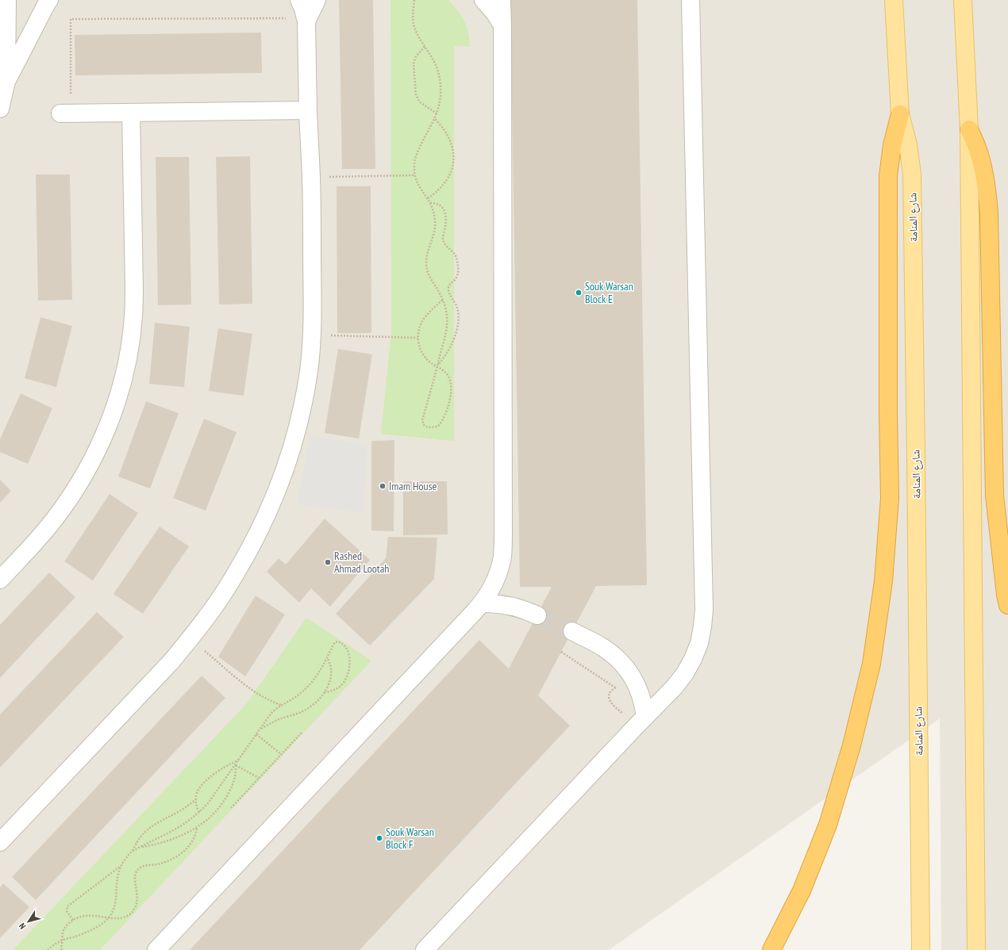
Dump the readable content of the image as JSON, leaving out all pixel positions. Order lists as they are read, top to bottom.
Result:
{
  "streets": {
    "main road": ["شارع المنامة"]
  },
  "places": [
    "Souk Warsan Block E",
    "Imam House",
    "Rashed Ahmad Lootah",
    "Souk Warsan Block F"
  ],
  "north": "bottom left"
}
